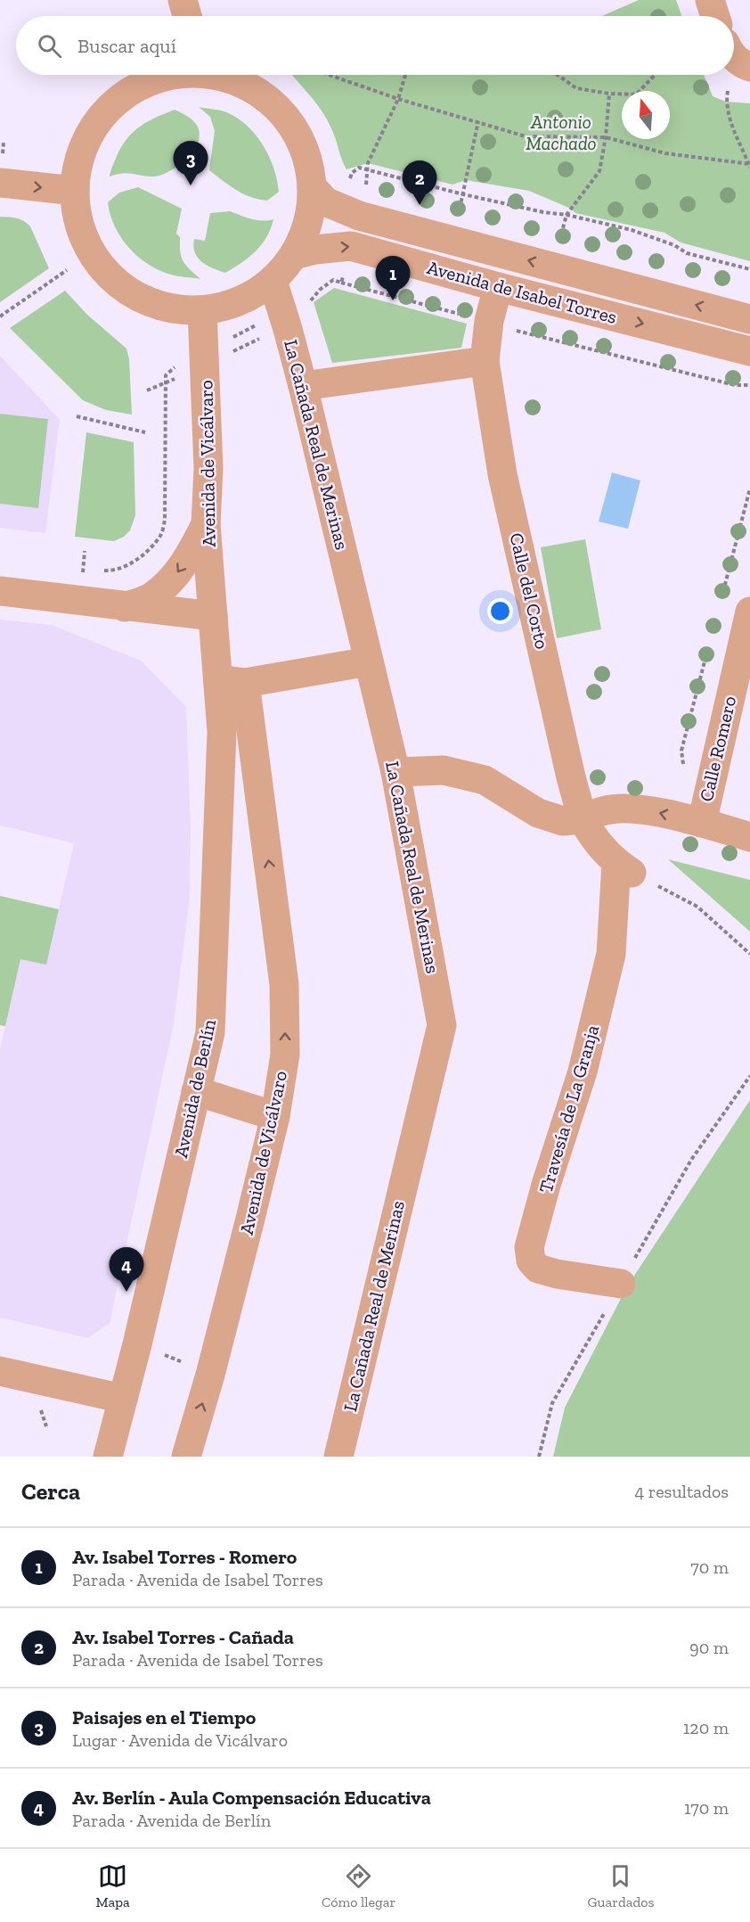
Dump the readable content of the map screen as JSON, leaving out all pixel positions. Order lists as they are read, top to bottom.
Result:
{
  "streets": {
    "street": [
      "Avenida de Isabel Torres",
      "La Cañada Real de Merinas",
      "Avenida de Vicálvaro",
      "Calle del Corto",
      "Calle Romero",
      "Avenida de Berlín",
      "Travesía de La Granja"
    ]
  },
  "crossings": [
    ["Avenida de Isabel Torres", "Calle del Corto"],
    ["Avenida de Vicálvaro", "Avenida de Berlín"],
    ["Calle del Corto", "Travesía de La Granja"]
  ],
  "one_way": ["Avenida de Vicálvaro"],
  "parks": ["Antonio Machado"],
  "north": "top",
  "page": {
    "search": "Buscar aquí",
    "pins": [
      "3",
      "2",
      "1",
      "4"
    ],
    "heading": ["Cerca", "4 resultados"],
    "list": [
      {
        "mark": "1",
        "name": "Av. Isabel Torres - Romero",
        "note": "Parada · Avenida de Isabel Torres",
        "value": "70 m"
      },
      {
        "mark": "2",
        "name": "Av. Isabel Torres - Cañada",
        "note": "Parada · Avenida de Isabel Torres",
        "value": "90 m"
      },
      {
        "mark": "3",
        "name": "Paisajes en el Tiempo",
        "note": "Lugar · Avenida de Vicálvaro",
        "value": "120 m"
      },
      {
        "mark": "4",
        "name": "Av. Berlín - Aula Compensación Educativa",
        "note": "Parada · Avenida de Berlín",
        "value": "170 m"
      }
    ],
    "nav": ["Mapa", "Cómo llegar", "Guardados"]
  }
}
